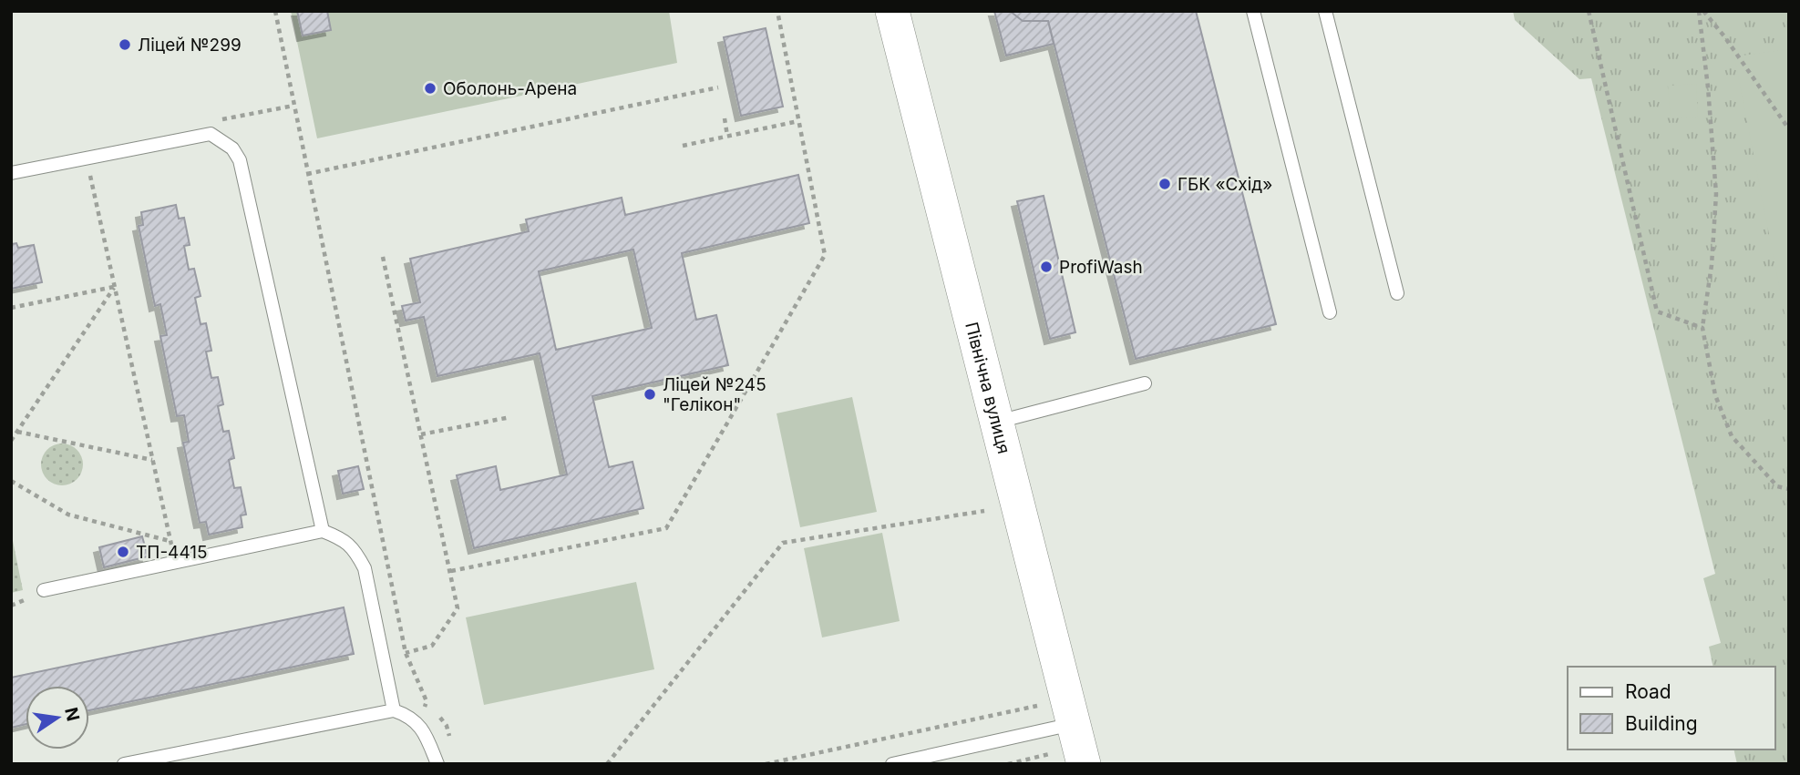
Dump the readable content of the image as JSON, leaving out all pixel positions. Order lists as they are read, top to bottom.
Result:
{
  "streets": {
    "street": ["Північна вулиця"]
  },
  "places": [
    "Ліцей №299",
    "Оболонь-Арена",
    "ГБК «Схід»",
    "ProfiWash",
    "Ліцей №245 \"Гелікон\"",
    "ТП-4415"
  ],
  "legend": ["Road", "Building"],
  "north": "right"
}
